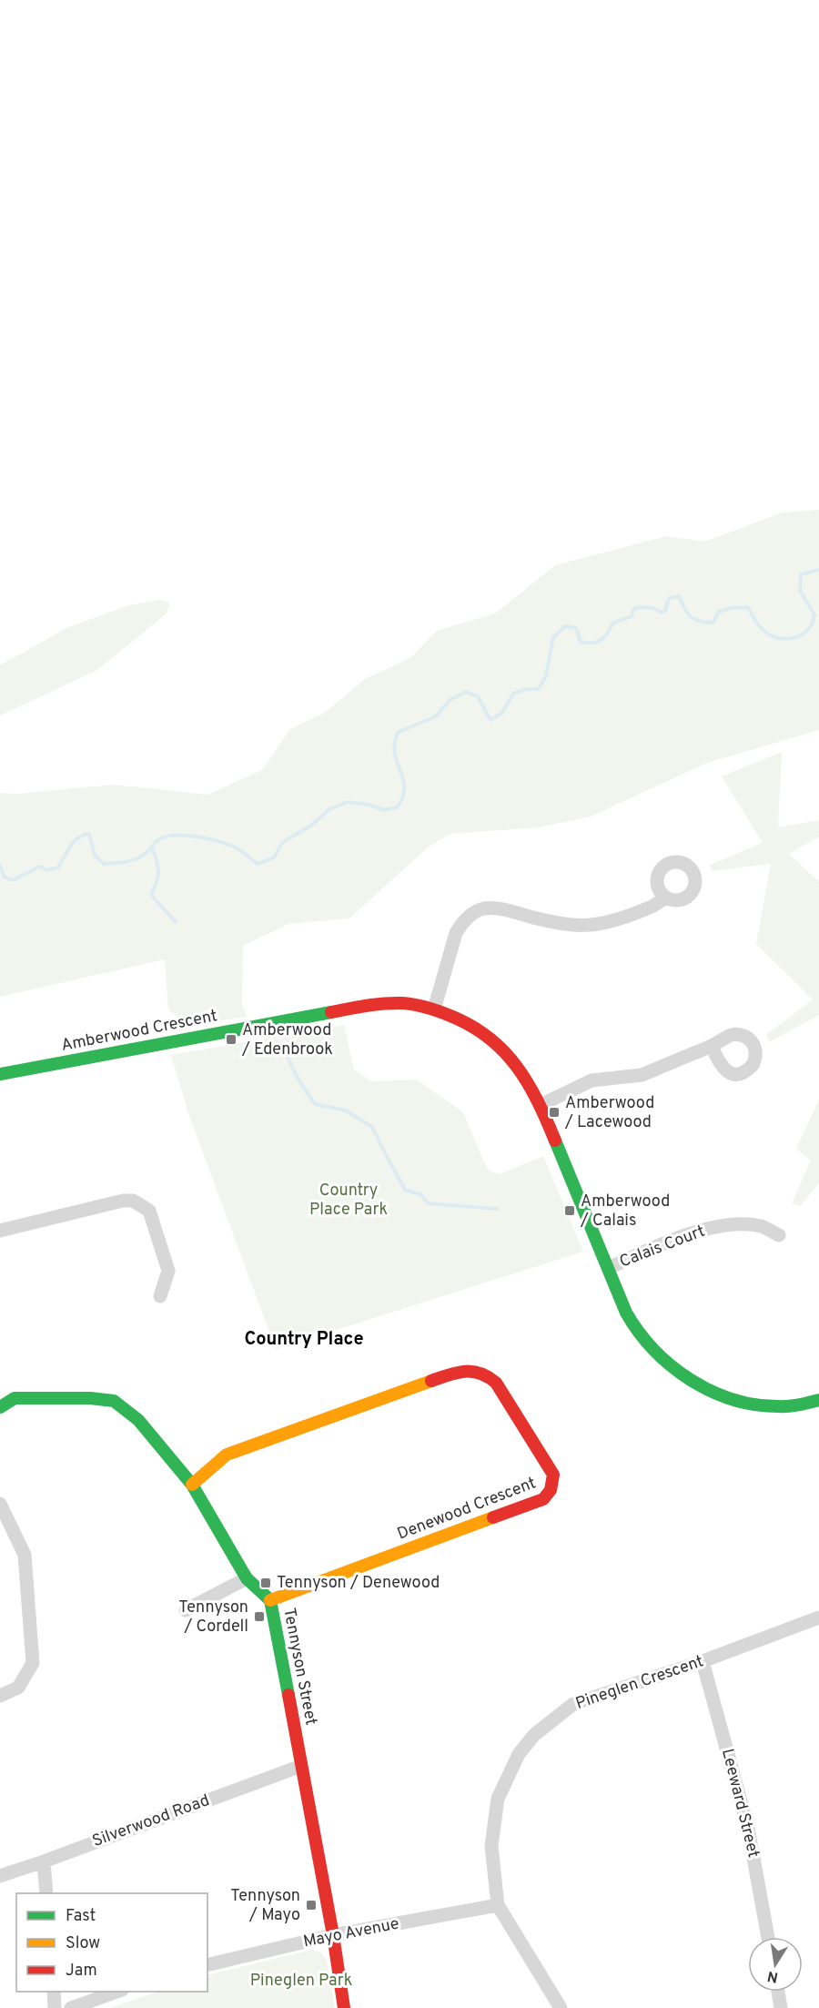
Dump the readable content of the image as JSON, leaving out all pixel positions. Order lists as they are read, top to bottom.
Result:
{
  "streets": {
    "street": [
      "Amberwood Crescent",
      "Calais Court",
      "Denewood Crescent",
      "Tennyson Street",
      "Pineglen Crescent",
      "Leeward Street",
      "Silverwood Road",
      "Mayo Avenue"
    ]
  },
  "crossings": [
    ["Amberwood Crescent", "Calais Court"],
    ["Denewood Crescent", "Tennyson Street"],
    ["Tennyson Street", "Silverwood Road"],
    ["Tennyson Street", "Mayo Avenue"],
    ["Pineglen Crescent", "Leeward Street"],
    ["Pineglen Crescent", "Mayo Avenue"]
  ],
  "districts": ["Country Place"],
  "parks": ["Country Place Park", "Pineglen Park"],
  "places": {
    "transit": [
      "Amberwood / Edenbrook",
      "Amberwood / Lacewood",
      "Amberwood / Calais",
      "Tennyson / Denewood",
      "Tennyson / Cordell",
      "Tennyson / Mayo"
    ]
  },
  "legend": ["Fast", "Slow", "Jam"],
  "north": "bottom"
}
